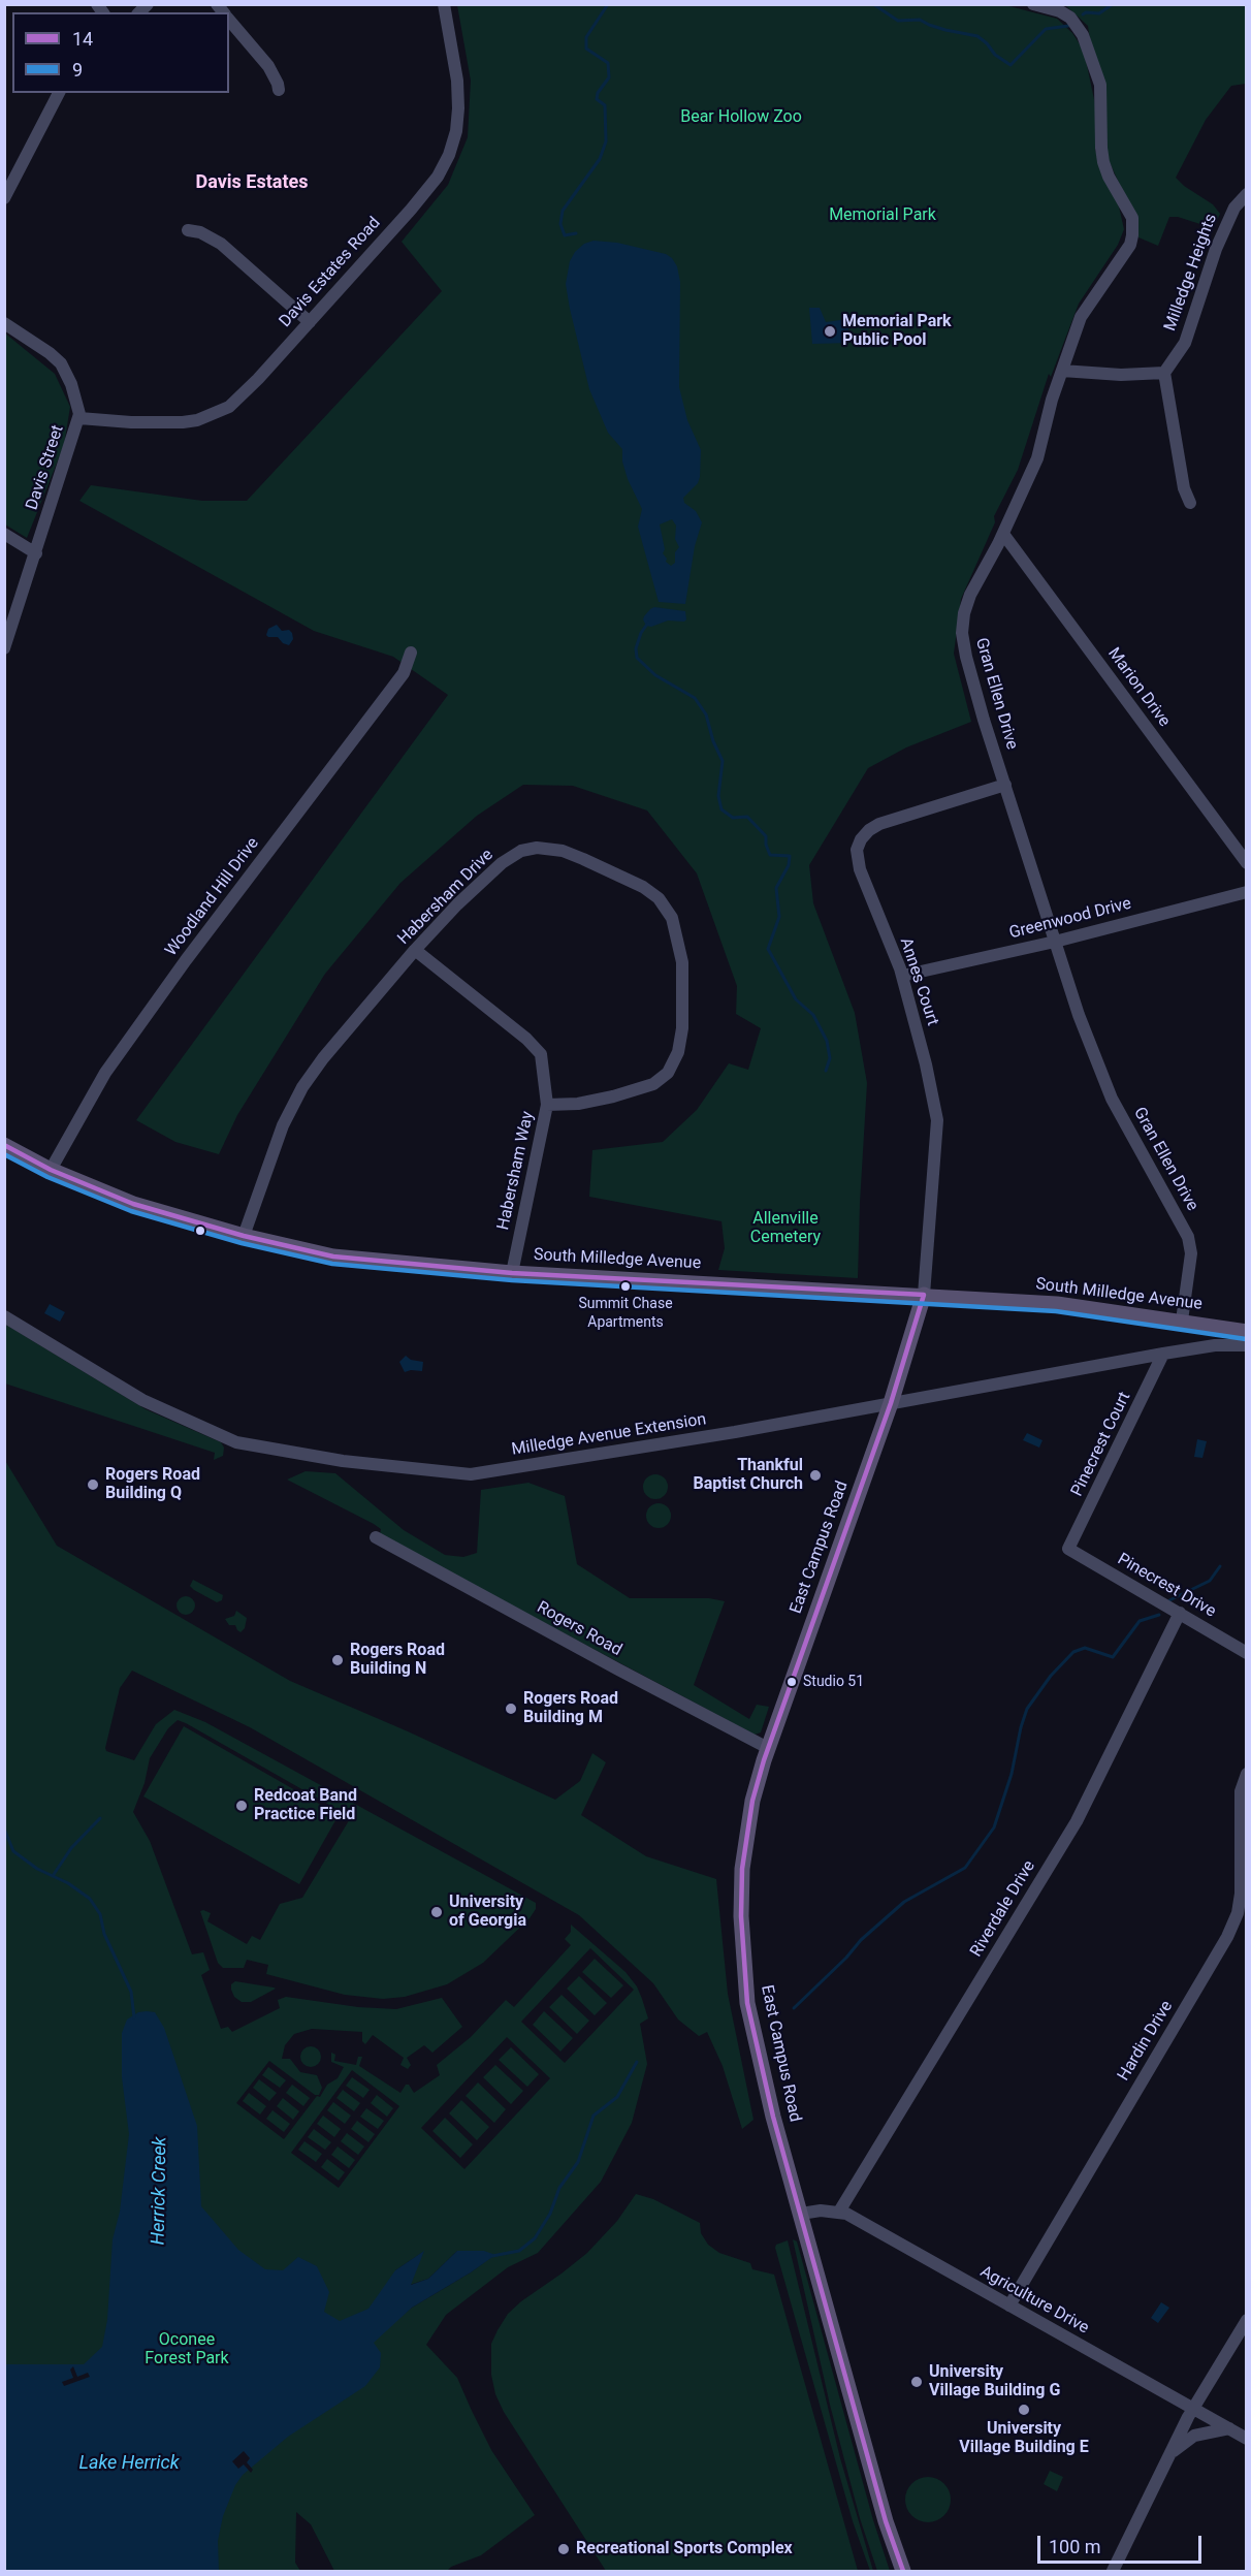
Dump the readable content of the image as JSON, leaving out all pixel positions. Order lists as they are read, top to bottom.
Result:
{
  "streets": {
    "main road": ["South Milledge Avenue", "East Campus Road"],
    "street": [
      "Davis Estates Road",
      "Milledge Heights",
      "Davis Street",
      "Marion Drive",
      "Gran Ellen Drive",
      "Woodland Hill Drive",
      "Habersham Drive",
      "Greenwood Drive",
      "Annes Court",
      "Habersham Way",
      "Milledge Avenue Extension",
      "Pinecrest Court",
      "Pinecrest Drive",
      "Rogers Road",
      "Riverdale Drive",
      "Hardin Drive",
      "Agriculture Drive"
    ]
  },
  "crossings": [
    ["Davis Estates Road", "Davis Street"],
    ["Marion Drive", "Gran Ellen Drive"],
    ["Gran Ellen Drive", "Greenwood Drive"],
    ["Gran Ellen Drive", "Annes Court"],
    ["Gran Ellen Drive", "South Milledge Avenue"],
    ["Woodland Hill Drive", "South Milledge Avenue"],
    ["Habersham Drive", "Habersham Way"],
    ["Habersham Drive", "South Milledge Avenue"],
    ["Greenwood Drive", "Annes Court"],
    ["Annes Court", "South Milledge Avenue"],
    ["Annes Court", "East Campus Road"],
    ["Habersham Way", "South Milledge Avenue"],
    ["South Milledge Avenue", "East Campus Road"],
    ["Milledge Avenue Extension", "Pinecrest Court"],
    ["Milledge Avenue Extension", "East Campus Road"],
    ["Pinecrest Court", "Pinecrest Drive"],
    ["East Campus Road", "Rogers Road"],
    ["East Campus Road", "Agriculture Drive"],
    ["Pinecrest Drive", "Riverdale Drive"],
    ["Riverdale Drive", "Agriculture Drive"],
    ["Hardin Drive", "Agriculture Drive"]
  ],
  "districts": ["Davis Estates"],
  "water": ["Herrick Creek", "Lake Herrick"],
  "parks": [
    "Bear Hollow Zoo",
    "Memorial Park",
    "Allenville Cemetery",
    "Oconee Forest Park"
  ],
  "places": [
    "Memorial Park Public Pool",
    "Summit Chase Apartments",
    "Thankful Baptist Church",
    "Rogers Road Building Q",
    "Rogers Road Building N",
    "Studio 51",
    "Rogers Road Building M",
    "Redcoat Band Practice Field",
    "University of Georgia",
    "University Village Building G",
    "University Village Building E",
    "Recreational Sports Complex"
  ],
  "lines": ["transit line 14", "transit line 9"],
  "legend": ["14", "9"],
  "scale_bar": "100 m"
}
